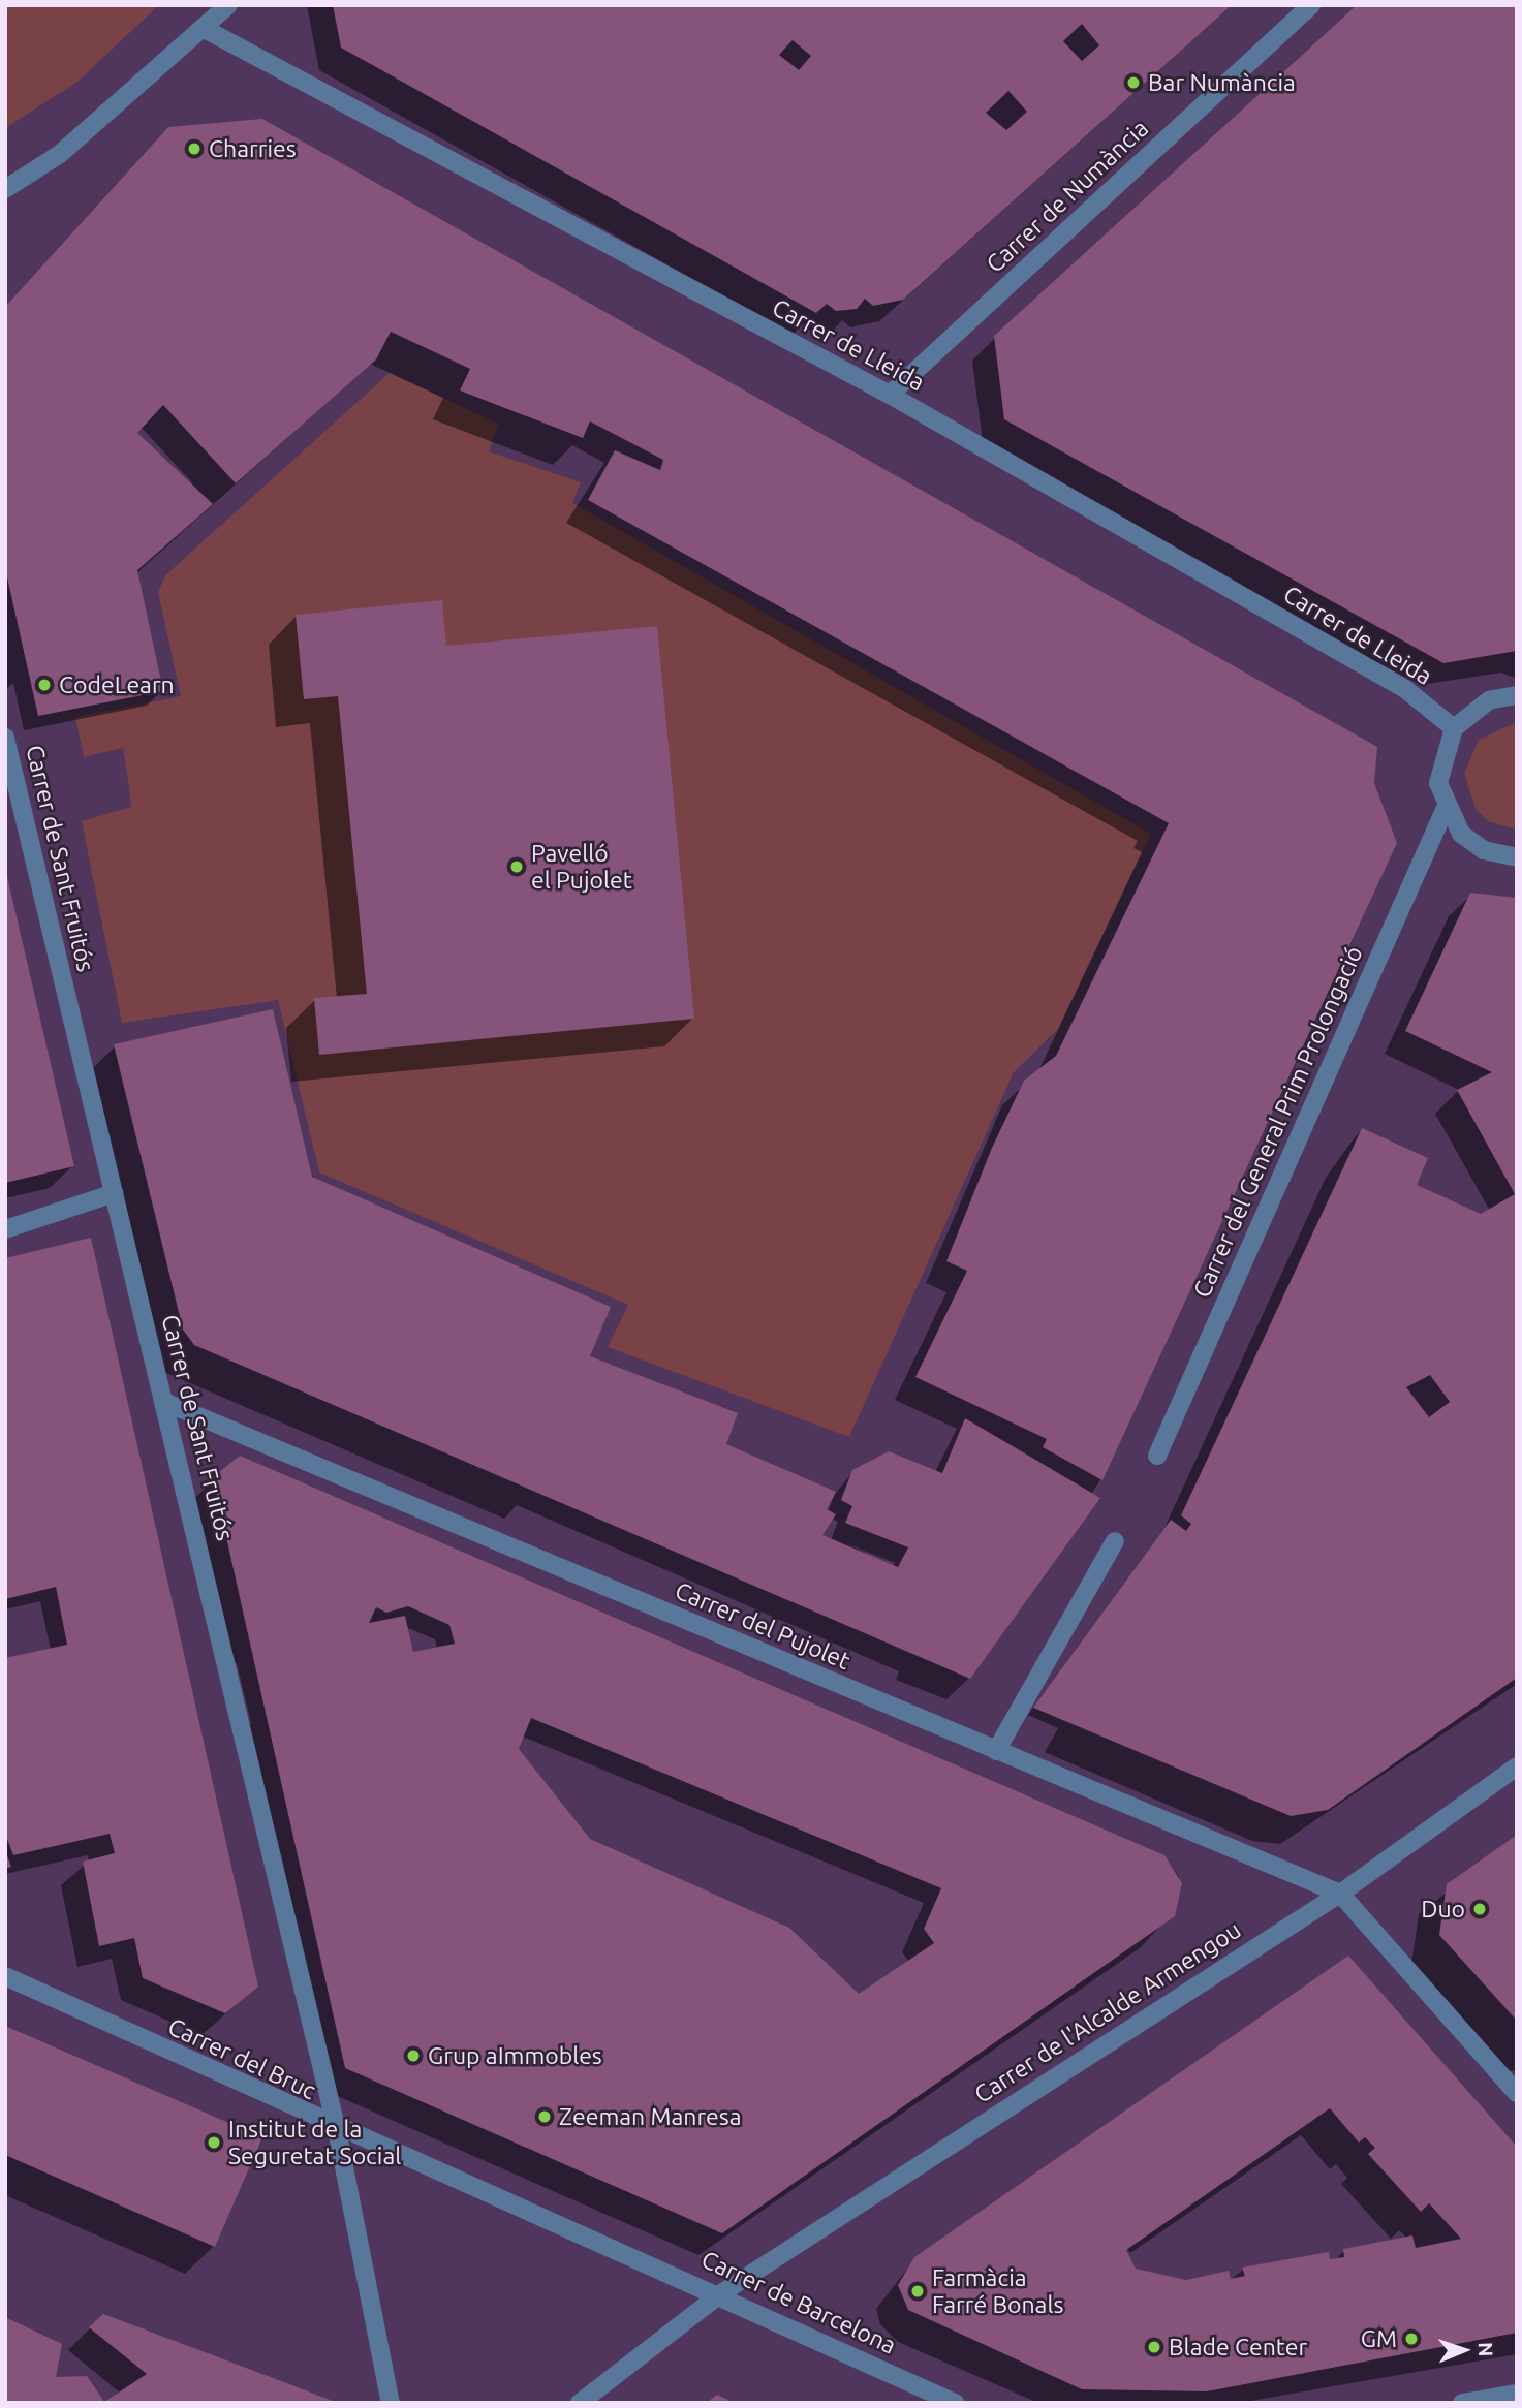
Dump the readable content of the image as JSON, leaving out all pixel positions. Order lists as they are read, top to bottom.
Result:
{
  "streets": {
    "street": [
      "Carrer de Numància",
      "Carrer de Lleida",
      "Carrer de Sant Fruitós",
      "Carrer del General Prim Prolongació",
      "Carrer del Pujolet",
      "Carrer de l'Alcalde Armengou",
      "Carrer del Bruc",
      "Carrer de Barcelona"
    ]
  },
  "crossings": [
    ["Carrer de Numància", "Carrer de Lleida"],
    ["Carrer de Sant Fruitós", "Carrer del Pujolet"],
    ["Carrer de Sant Fruitós", "Carrer del Bruc"],
    ["Carrer del Pujolet", "Carrer de l'Alcalde Armengou"],
    ["Carrer de l'Alcalde Armengou", "Carrer de Barcelona"],
    ["Carrer del Bruc", "Carrer de Barcelona"]
  ],
  "places": [
    "Bar Numància",
    "Charries",
    "CodeLearn",
    "Pavelló el Pujolet",
    "Duo",
    "Grup aImmobles",
    "Zeeman Manresa",
    "Institut de la Seguretat Social",
    "Farmàcia Farré Bonals",
    "GM",
    "Blade Center"
  ],
  "north": "right"
}
